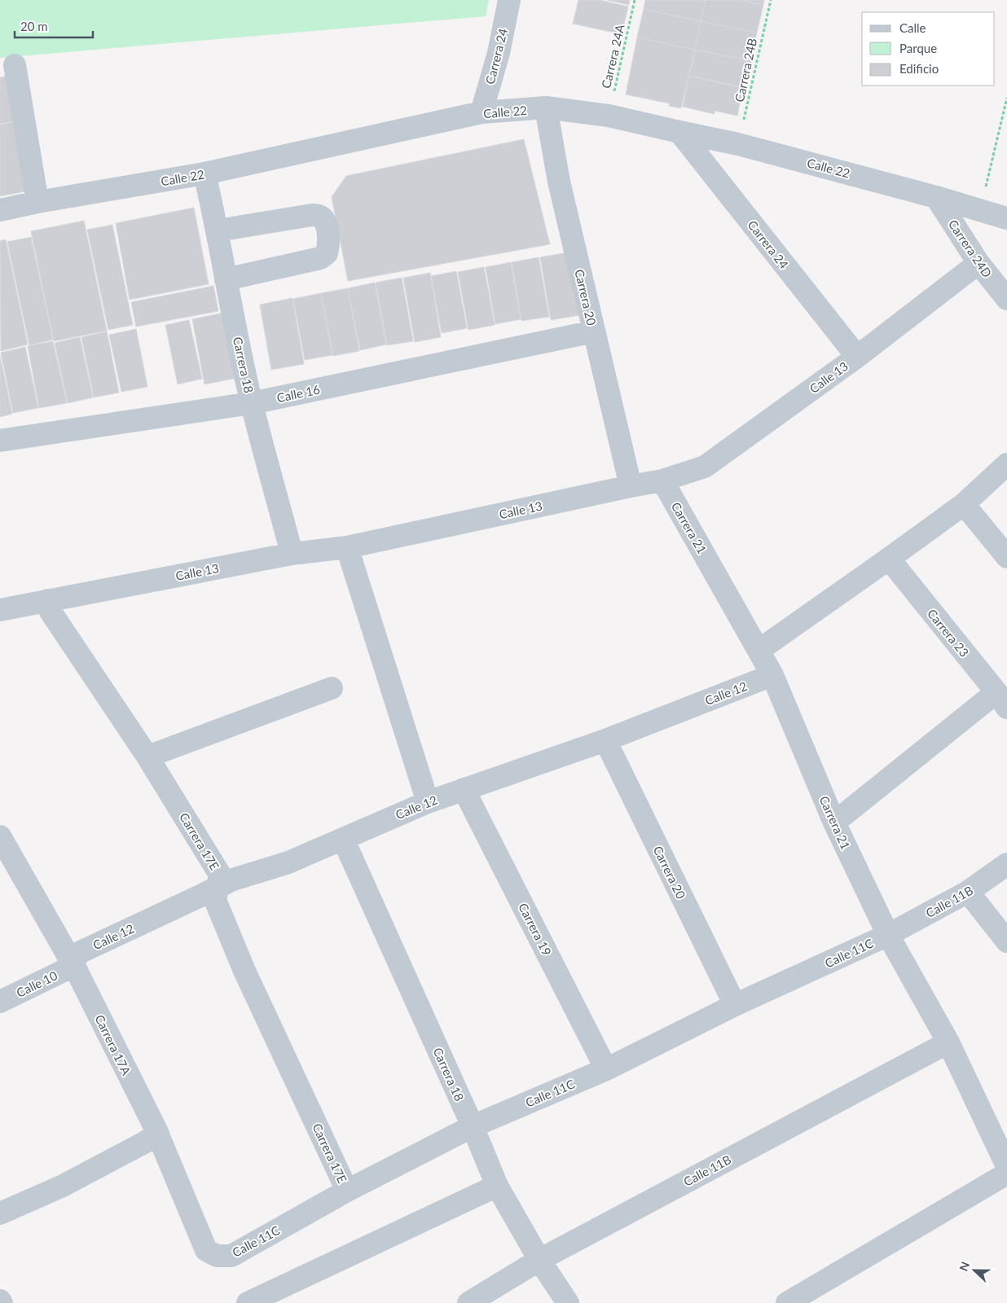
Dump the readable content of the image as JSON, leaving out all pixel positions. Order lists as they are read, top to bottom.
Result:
{
  "streets": {
    "street": [
      "Carrera 24",
      "Calle 22",
      "Carrera 24D",
      "Carrera 20",
      "Carrera 18",
      "Calle 13",
      "Calle 16",
      "Carrera 21",
      "Carrera 23",
      "Calle 12",
      "Carrera 17E",
      "Calle 11B",
      "Carrera 19",
      "Calle 11C",
      "Calle 10",
      "Carrera 17A"
    ],
    "path": ["Carrera 24A", "Carrera 24B"]
  },
  "crossings": [
    ["Carrera 24", "Calle 22"],
    ["Carrera 24", "Calle 13"],
    ["Carrera 24A", "Calle 22"],
    ["Carrera 24B", "Calle 22"],
    ["Calle 22", "Carrera 24D"],
    ["Calle 22", "Carrera 20"],
    ["Calle 22", "Carrera 18"],
    ["Carrera 24D", "Calle 13"],
    ["Carrera 20", "Calle 13"],
    ["Carrera 20", "Calle 16"],
    ["Carrera 20", "Calle 12"],
    ["Carrera 20", "Calle 11C"],
    ["Carrera 18", "Calle 13"],
    ["Carrera 18", "Calle 16"],
    ["Carrera 18", "Calle 12"],
    ["Carrera 18", "Calle 11B"],
    ["Carrera 18", "Calle 11C"],
    ["Calle 13", "Carrera 21"],
    ["Calle 13", "Carrera 17E"],
    ["Carrera 21", "Calle 12"],
    ["Carrera 21", "Calle 11B"],
    ["Carrera 21", "Calle 11C"],
    ["Calle 12", "Carrera 17E"],
    ["Calle 12", "Carrera 19"],
    ["Calle 12", "Calle 10"],
    ["Calle 12", "Carrera 17A"],
    ["Carrera 17E", "Calle 11C"],
    ["Calle 11B", "Calle 11C"],
    ["Carrera 19", "Calle 11C"],
    ["Calle 11C", "Carrera 17A"],
    ["Calle 10", "Carrera 17A"]
  ],
  "legend": ["Calle", "Parque", "Edificio"],
  "scale_bar": "20 m",
  "north": "left"
}
